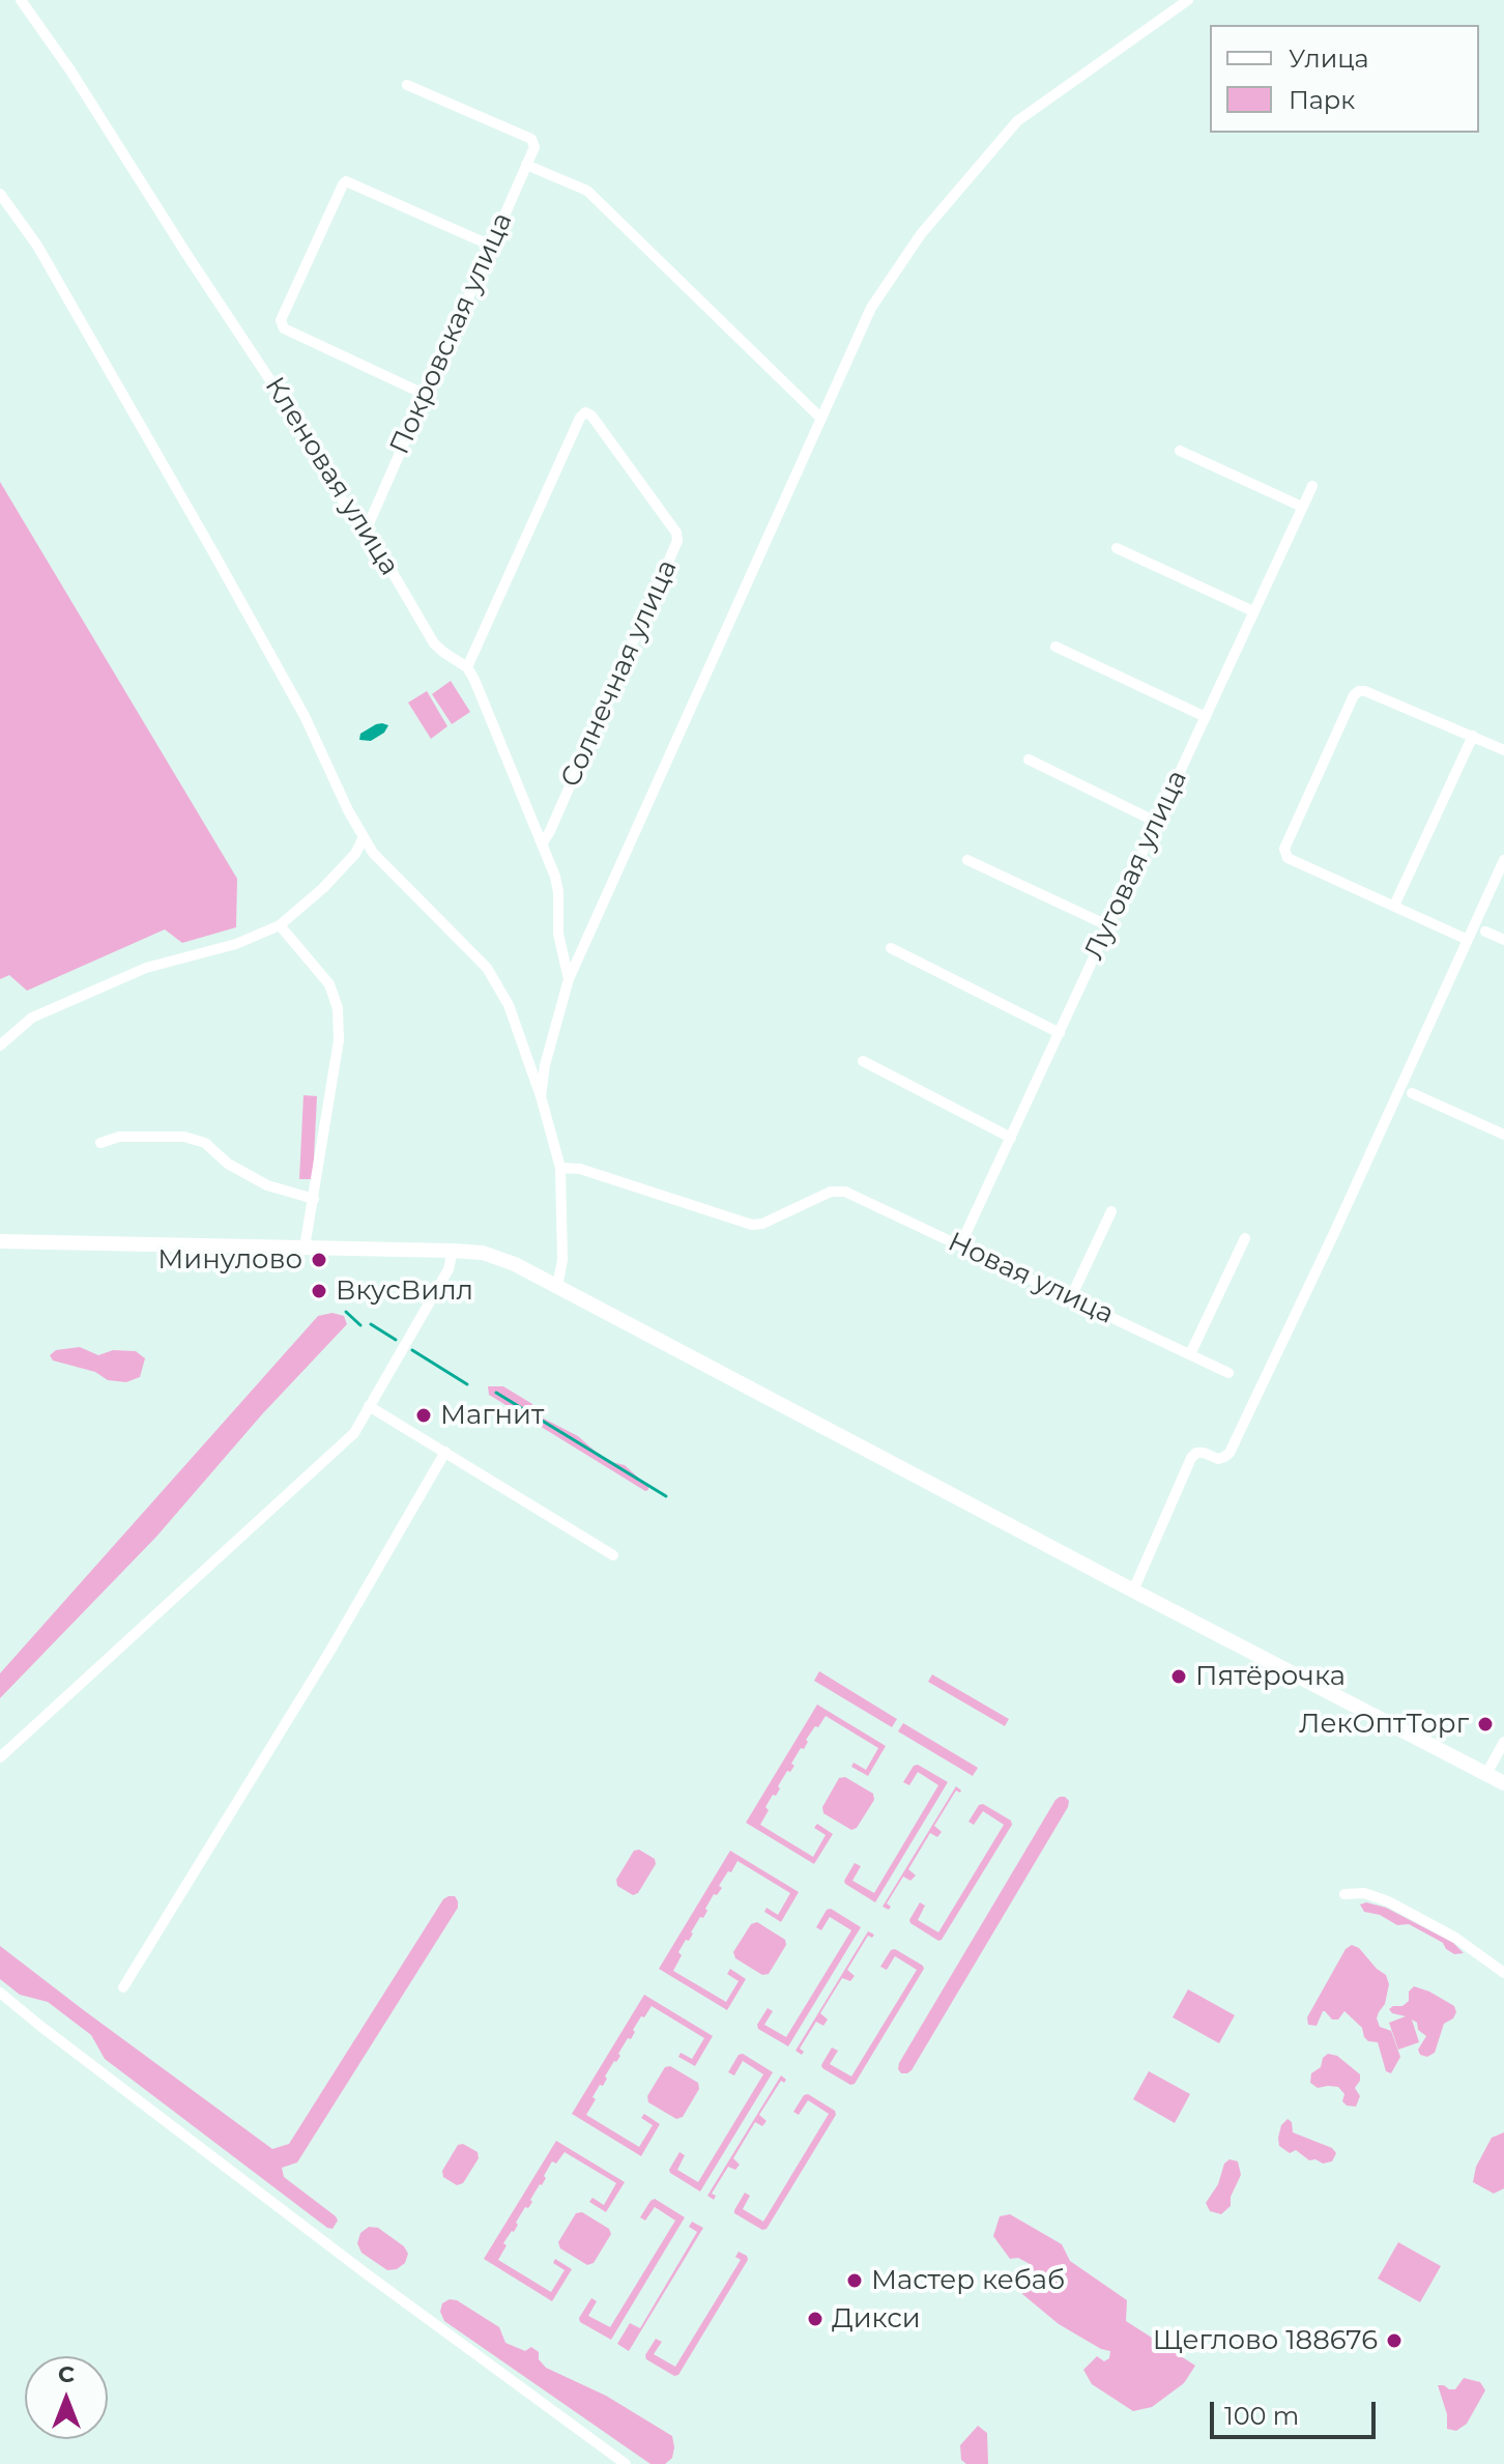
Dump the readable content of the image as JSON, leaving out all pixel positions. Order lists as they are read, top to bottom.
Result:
{
  "streets": {
    "street": [
      "Покровская улица",
      "Кленовая улица",
      "Солнечная улица",
      "Луговая улица",
      "Новая улица"
    ]
  },
  "crossings": [
    ["Покровская улица", "Кленовая улица"],
    ["Кленовая улица", "Солнечная улица"],
    ["Луговая улица", "Новая улица"]
  ],
  "places": [
    "Минулово",
    "ВкусВилл",
    "Магнит",
    "Пятёрочка",
    "ЛекОптТорг",
    "Мастер кебаб",
    "Дикси",
    "Щеглово 188676"
  ],
  "legend": ["Улица", "Парк"],
  "scale_bar": "100 m",
  "north": "top"
}
